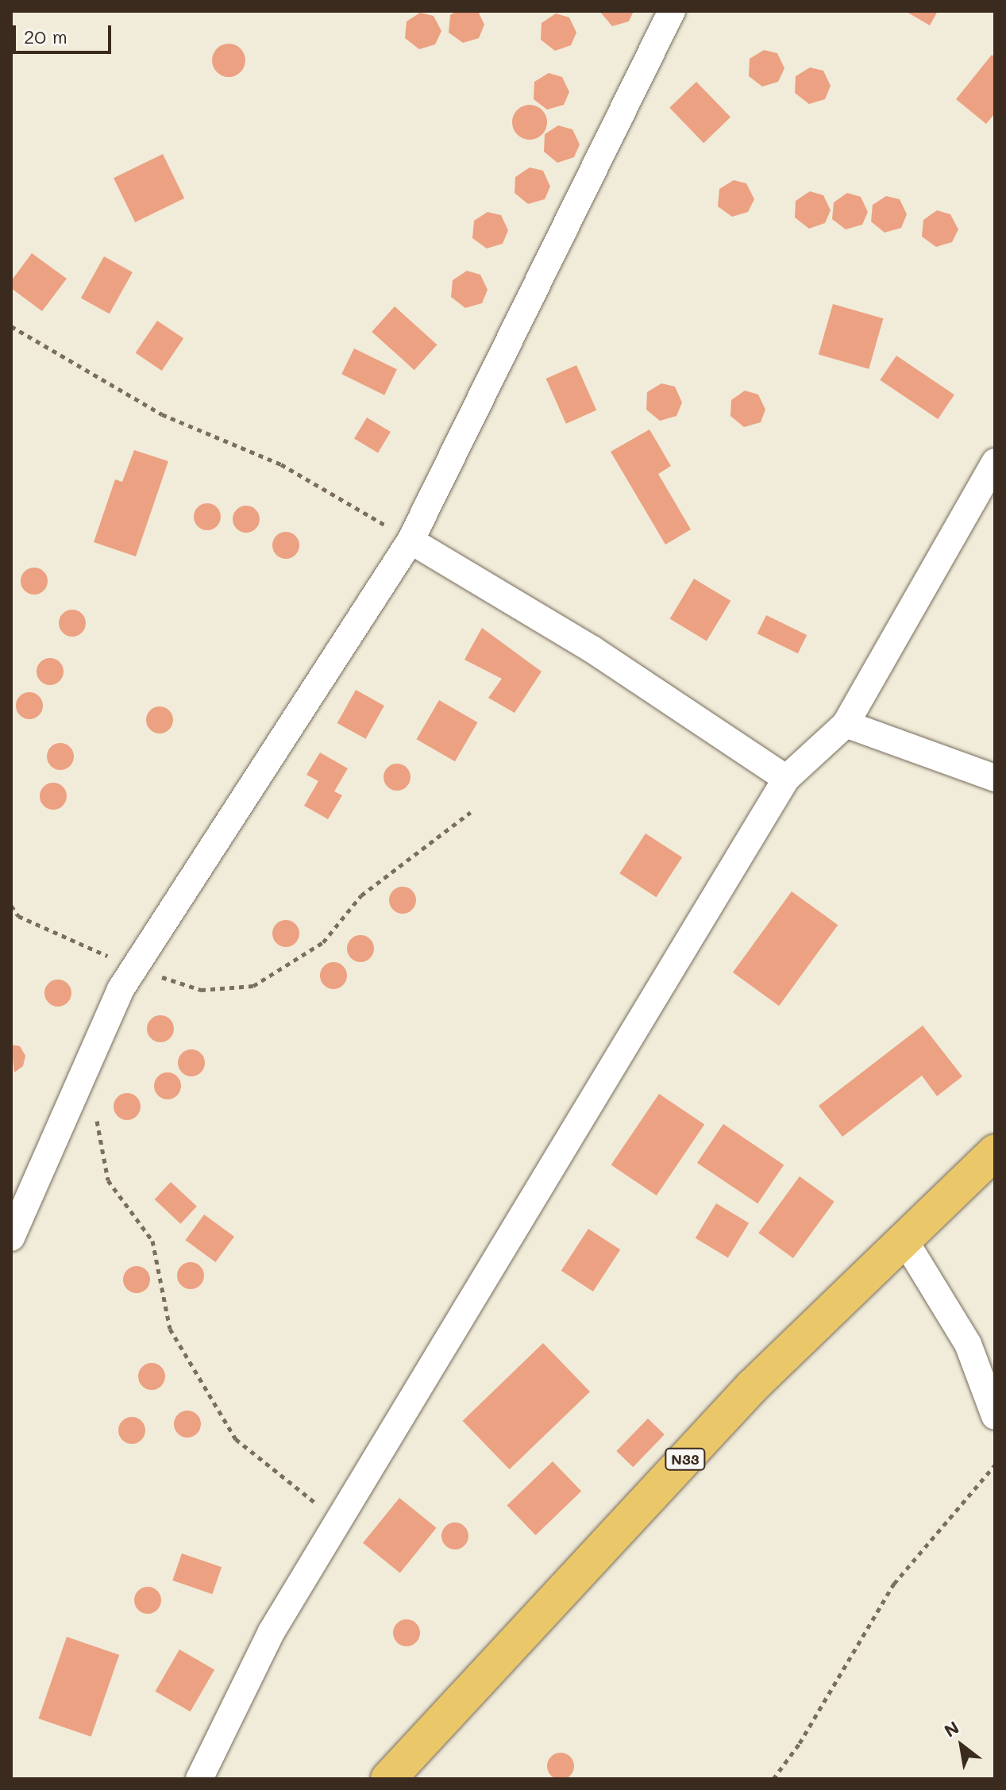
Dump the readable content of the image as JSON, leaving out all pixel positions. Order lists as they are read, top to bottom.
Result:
{
  "streets": {
    "main road": ["N33"]
  },
  "scale_bar": "20 m",
  "north": "top left"
}
